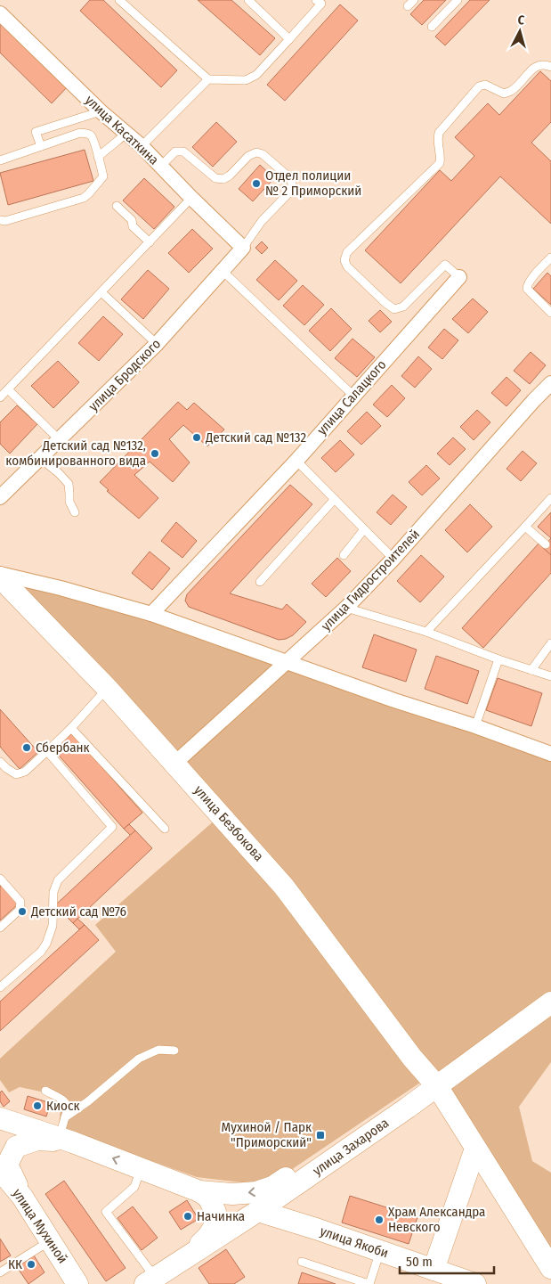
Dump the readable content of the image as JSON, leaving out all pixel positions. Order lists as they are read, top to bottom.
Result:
{
  "streets": {
    "main road": [
      "улица Безбокова",
      "улица Захарова",
      "улица Мухиной",
      "улица Якоби"
    ],
    "street": [
      "улица Касаткина",
      "улица Бродского",
      "улица Салацкого",
      "улица Гидростроителей"
    ]
  },
  "crossings": [
    ["улица Касаткина", "улица Бродского"],
    ["улица Гидростроителей", "улица Безбокова"],
    ["улица Безбокова", "улица Захарова"],
    ["улица Захарова", "улица Якоби"]
  ],
  "places": {
    "other": [
      "Отдел полиции № 2 Приморский",
      "Детский сад №132",
      "Детский сад №132, комбинированного вида",
      "Сбербанк",
      "Детский сад №76",
      "Киоск",
      "Начинка",
      "Храм Александра Невского",
      "КК"
    ],
    "transit": ["Мухиной / Парк \"Приморский\""]
  },
  "scale_bar": "50 m",
  "north": "top"
}
